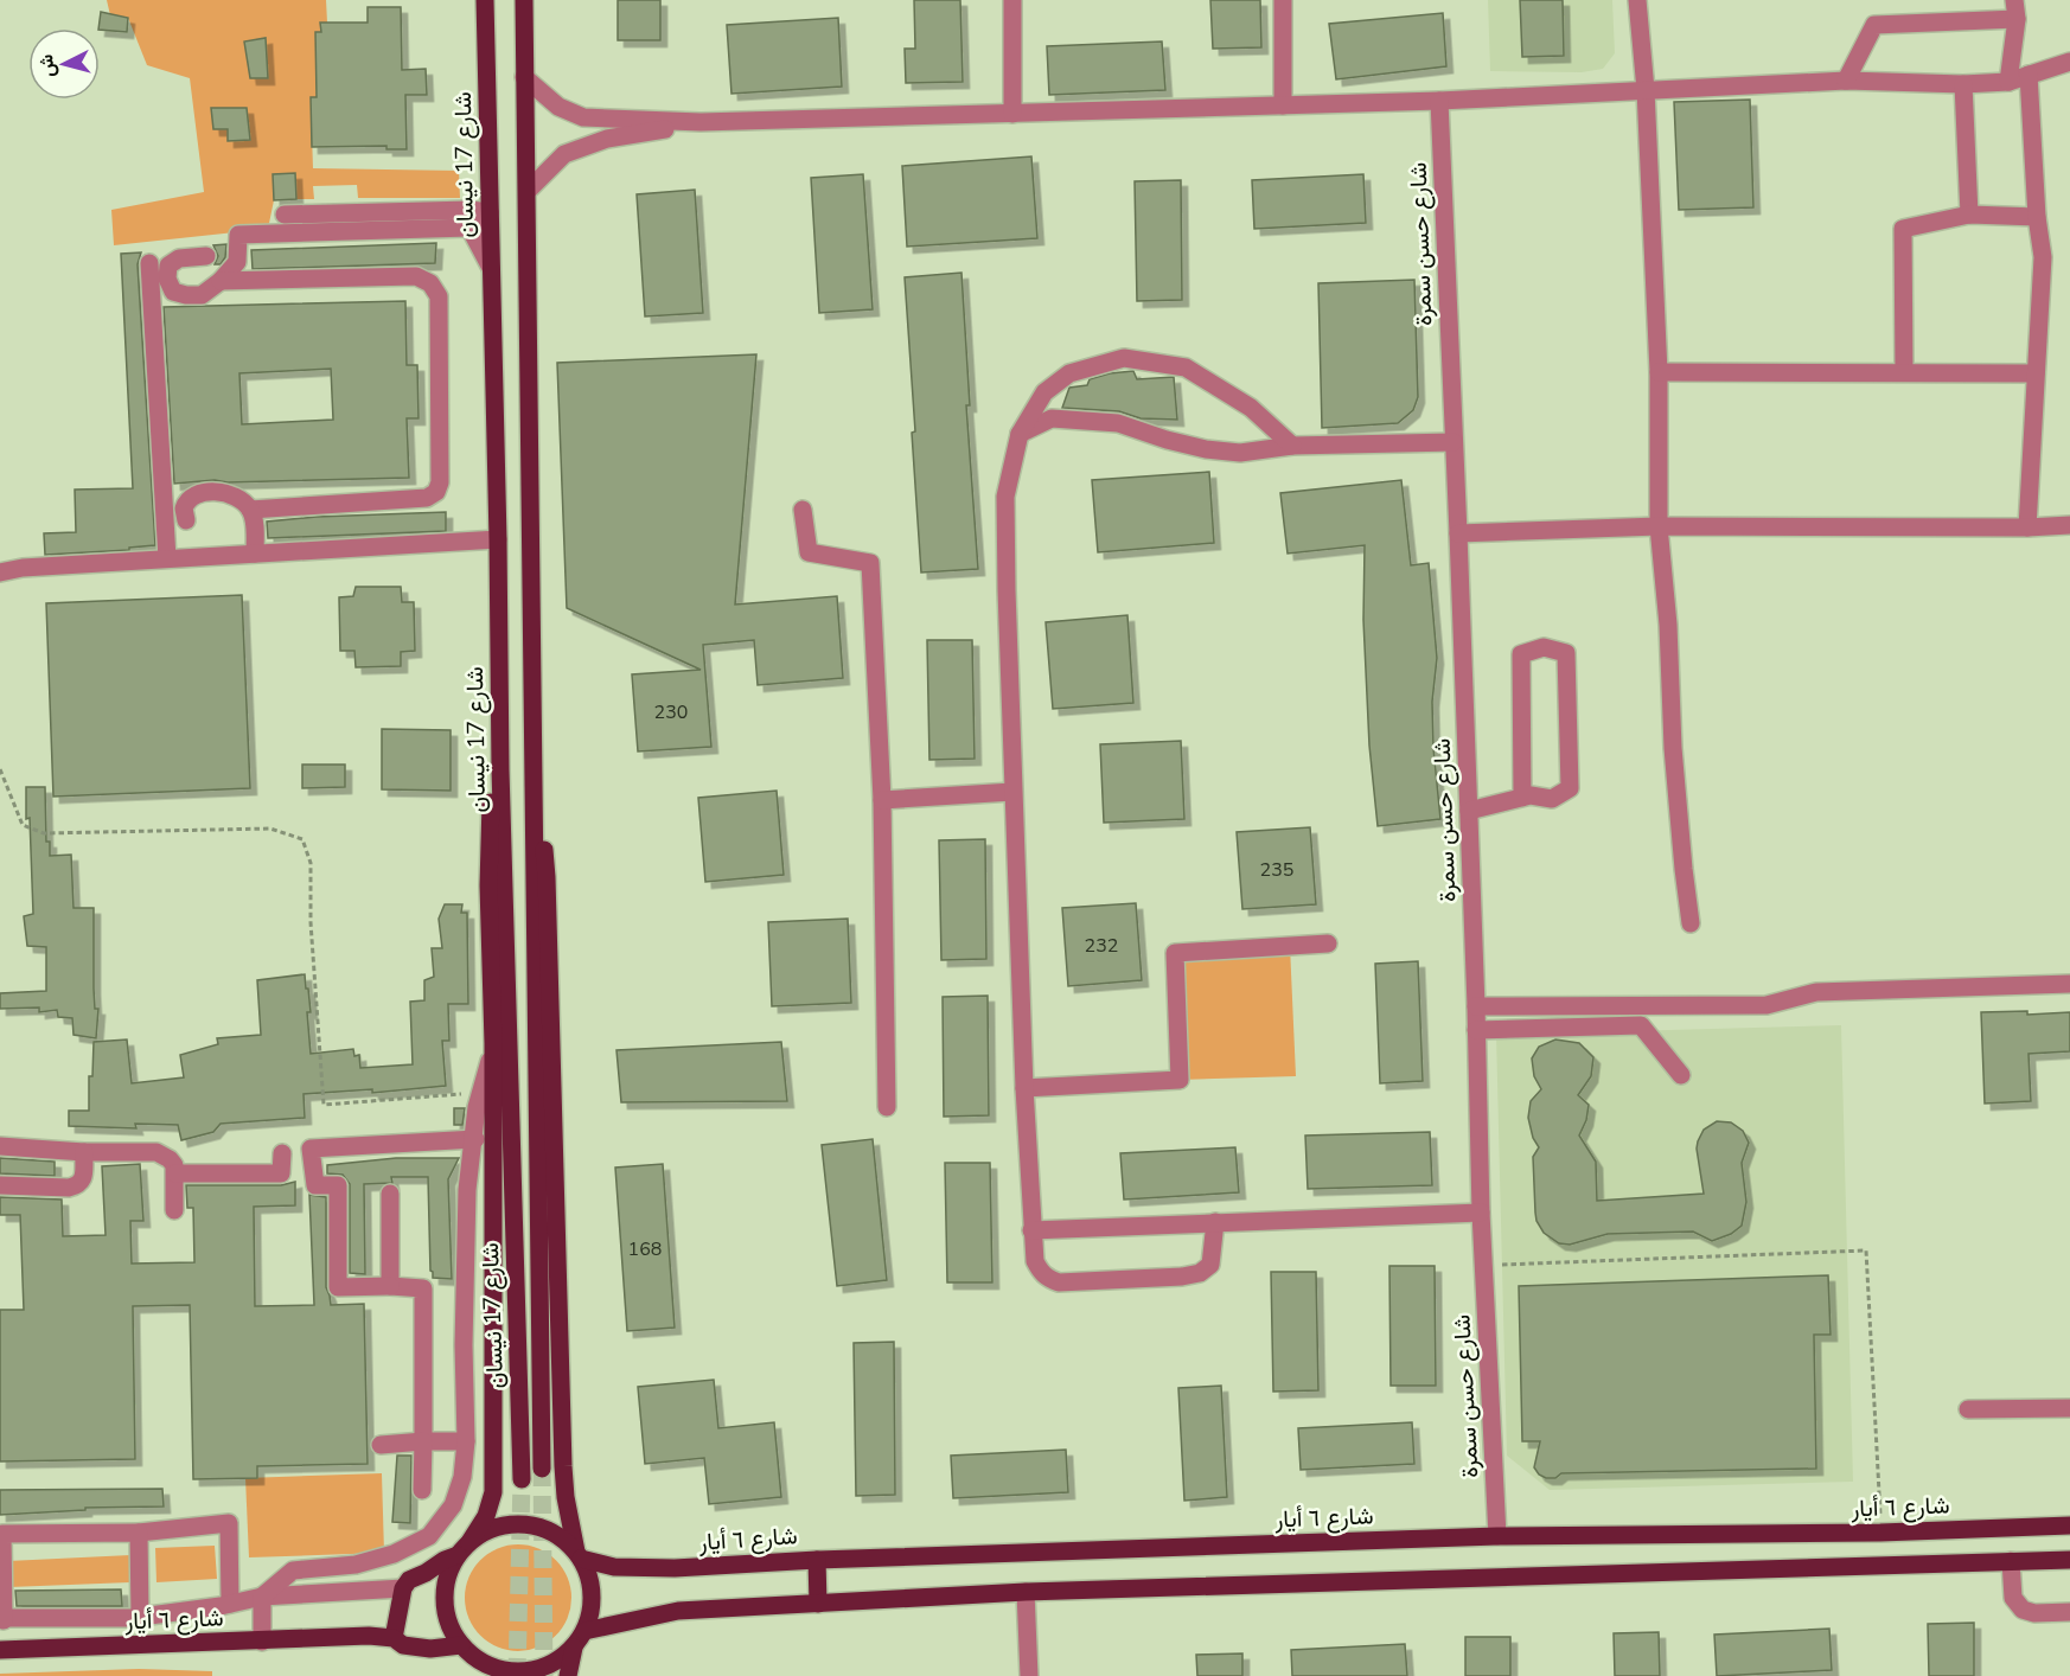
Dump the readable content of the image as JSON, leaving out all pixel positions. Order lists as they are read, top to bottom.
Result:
{
  "streets": {
    "main road": ["شارع 17 نيسان", "شارع ٦ أيار"],
    "street": ["شارع حسن سمرة"]
  },
  "crossings": [
    ["شارع حسن سمرة", "شارع ٦ أيار"]
  ],
  "house_numbers": [
    "230",
    "235",
    "232",
    "168"
  ],
  "north": "left"
}
